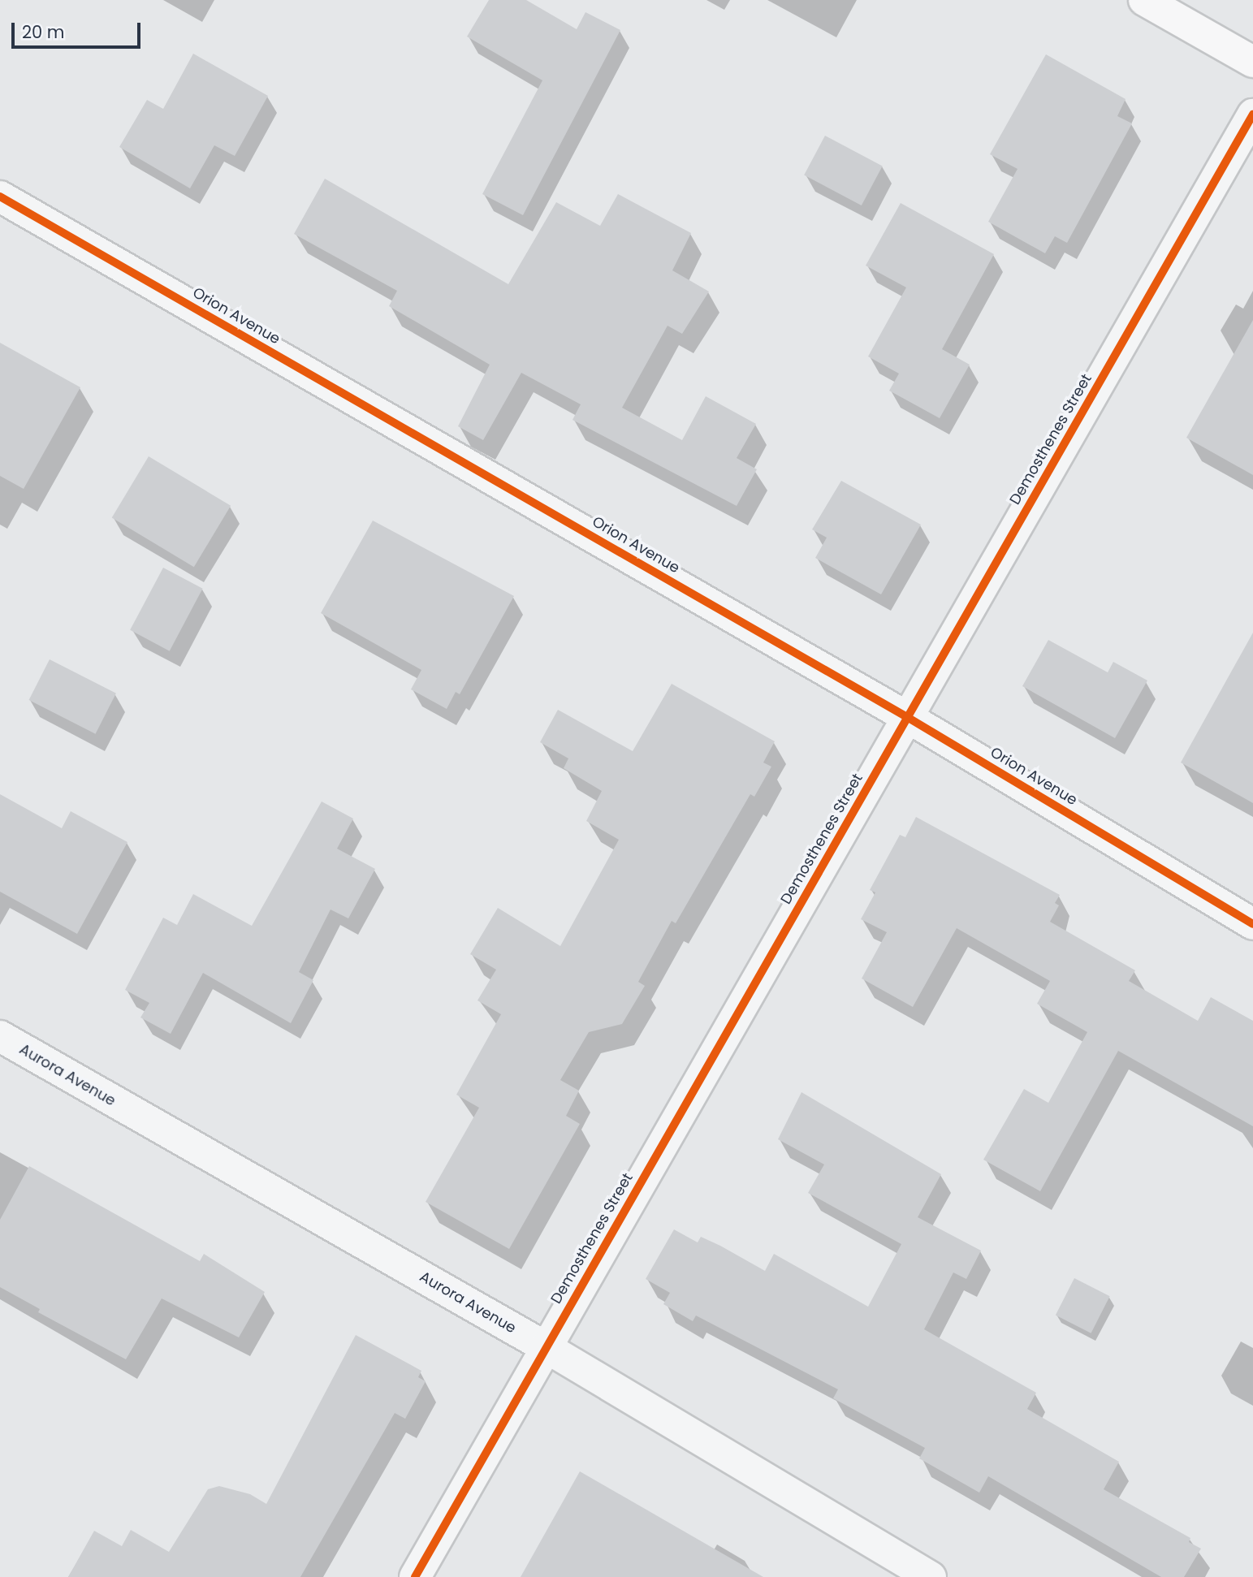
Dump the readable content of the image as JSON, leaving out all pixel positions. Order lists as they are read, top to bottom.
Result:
{
  "streets": {
    "street": ["Orion Avenue", "Demosthenes Street", "Aurora Avenue"]
  },
  "crossings": [
    ["Orion Avenue", "Demosthenes Street"],
    ["Demosthenes Street", "Aurora Avenue"]
  ],
  "scale_bar": "20 m"
}
